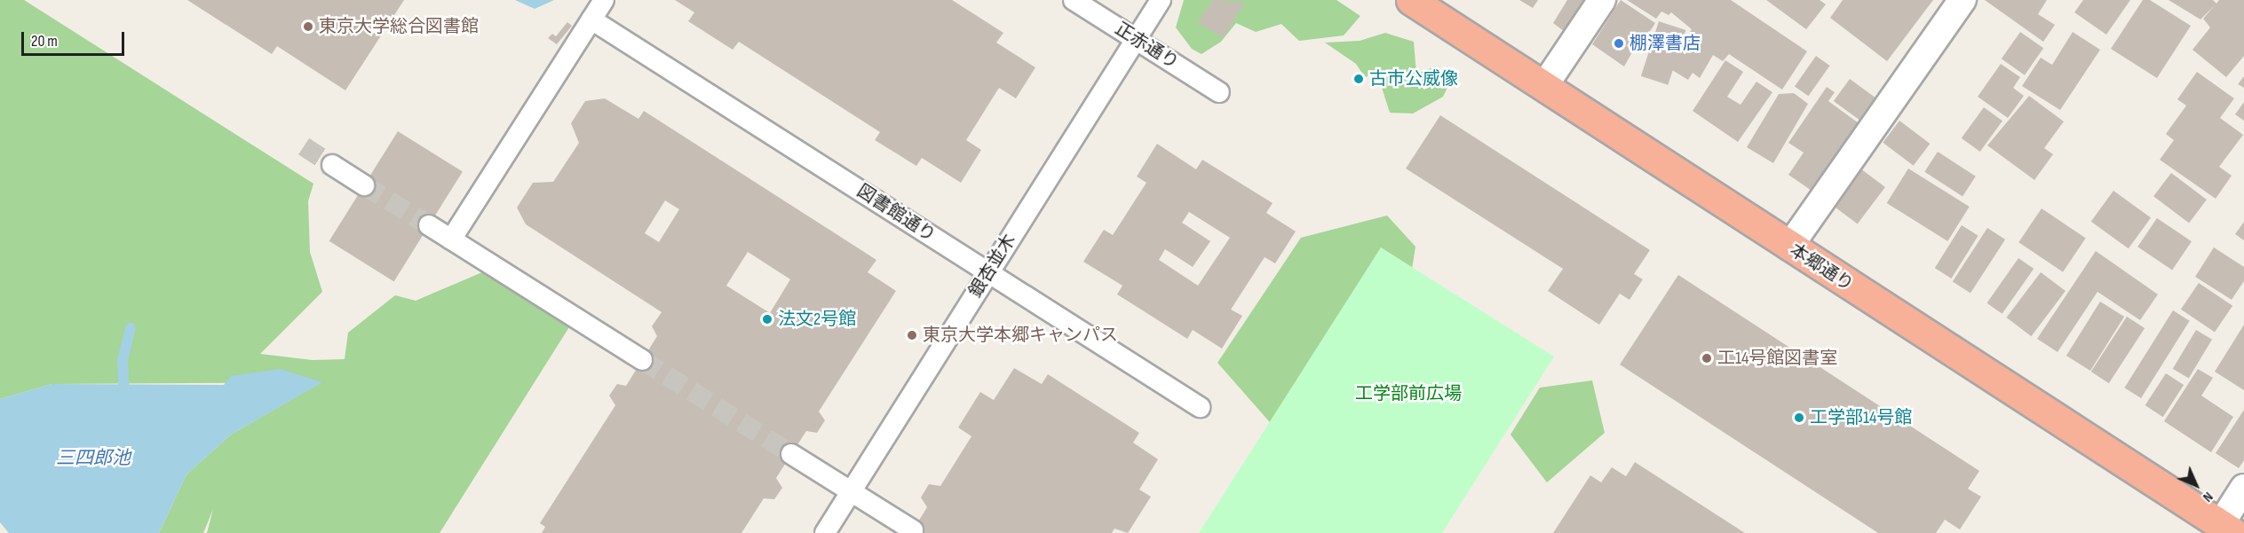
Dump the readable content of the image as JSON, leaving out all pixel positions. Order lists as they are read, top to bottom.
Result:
{
  "streets": {
    "highway": ["本郷通り"],
    "street": ["正赤通り", "図書館通り", "銀杏並木"]
  },
  "crossings": [
    ["正赤通り", "銀杏並木"],
    ["図書館通り", "銀杏並木"]
  ],
  "water": ["三四郎池"],
  "parks": ["工学部前広場"],
  "places": [
    "東京大学総合図書館",
    "棚澤書店",
    "古市公威像",
    "法文2号館",
    "東京大学本郷キャンパス",
    "工14号館図書室",
    "工学部14号館"
  ],
  "scale_bar": "20 m",
  "north": "bottom right"
}
